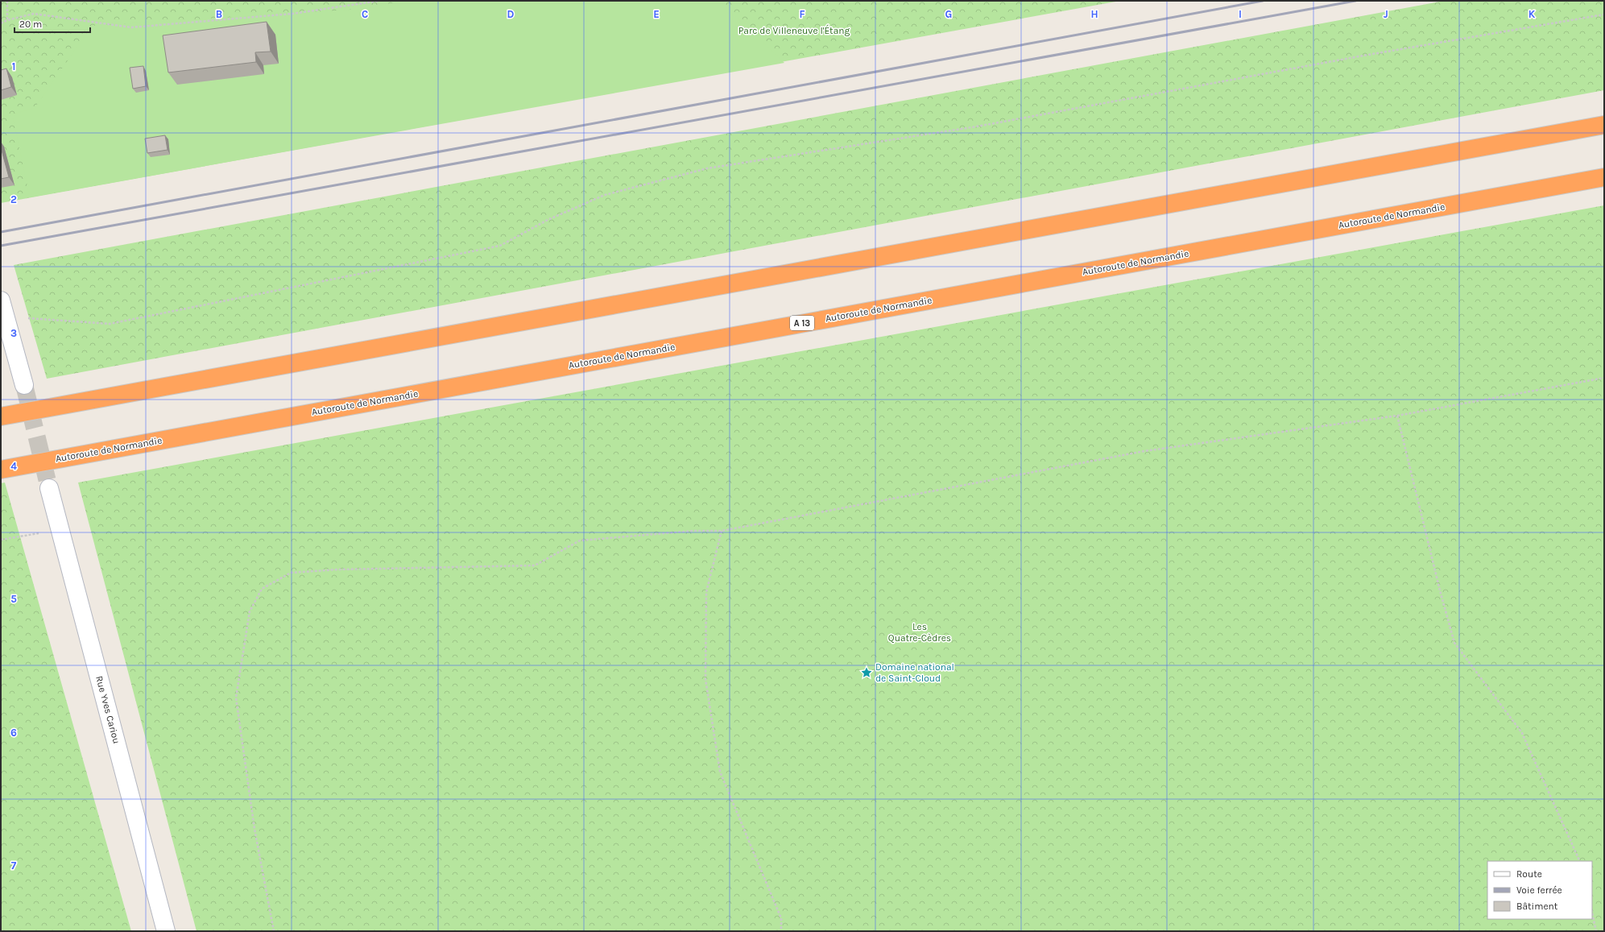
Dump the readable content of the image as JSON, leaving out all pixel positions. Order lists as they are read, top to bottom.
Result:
{
  "streets": {
    "highway": ["Autoroute de Normandie", "A 13"],
    "main road": ["Rue Yves Cariou"]
  },
  "parks": ["Parc de Villeneuve l'Étang", "Les Quatre-Cèdres"],
  "places": {
    "place": ["Domaine national de Saint-Cloud"]
  },
  "legend": ["Route", "Voie ferrée", "Bâtiment"],
  "scale_bar": "20 m",
  "grid": {
    "columns": [
      "B",
      "C",
      "D",
      "E",
      "F",
      "G",
      "H",
      "I",
      "J",
      "K"
    ],
    "rows": [
      "1",
      "2",
      "3",
      "4",
      "5",
      "6",
      "7"
    ]
  }
}
